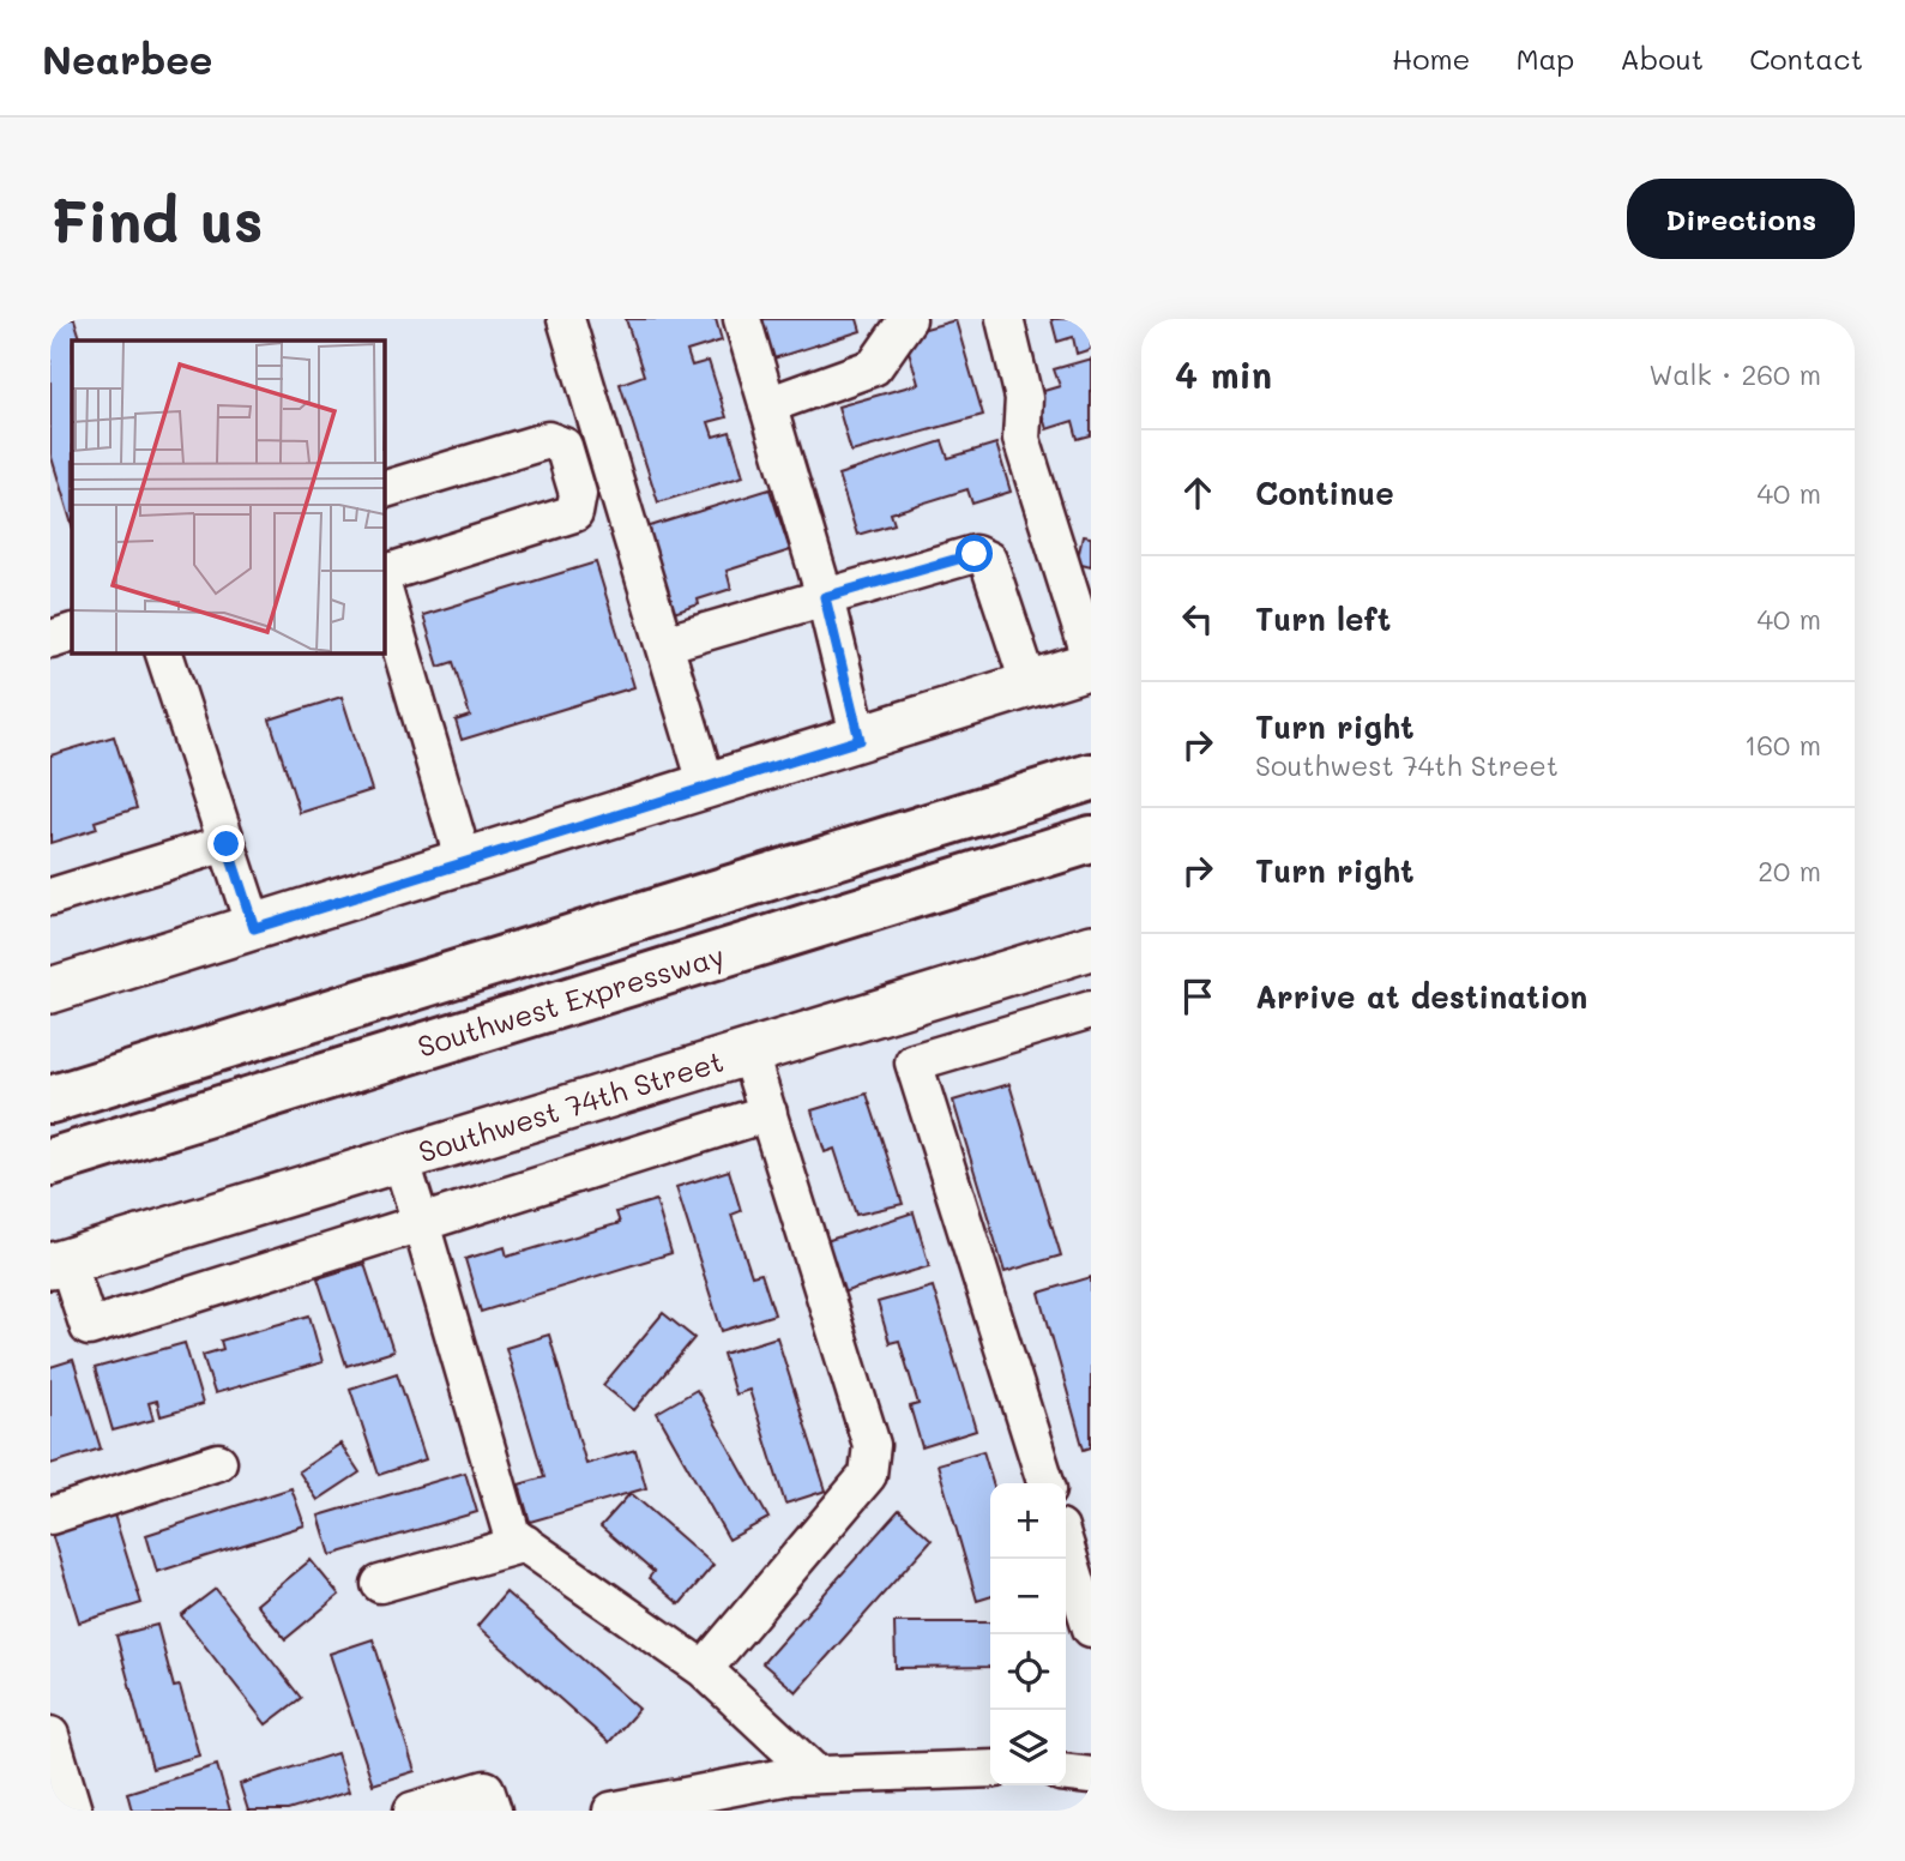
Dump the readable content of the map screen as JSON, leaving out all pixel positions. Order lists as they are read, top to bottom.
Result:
{
  "streets": {
    "highway": ["Southwest Expressway"],
    "main road": ["Southwest 74th Street"]
  },
  "page": {
    "header": "Nearbee",
    "nav": [
      "Home",
      "Map",
      "About",
      "Contact"
    ],
    "buttons": "Directions",
    "title": "Find us",
    "heading": ["4 min", "Walk · 260 m"],
    "list": [
      ["Continue", "40 m"],
      ["Turn left", "40 m"],
      ["Turn right", "Southwest 74th Street", "160 m"],
      ["Turn right", "20 m"],
      "Arrive at destination"
    ],
    "map_buttons": ["+", "−"]
  }
}
